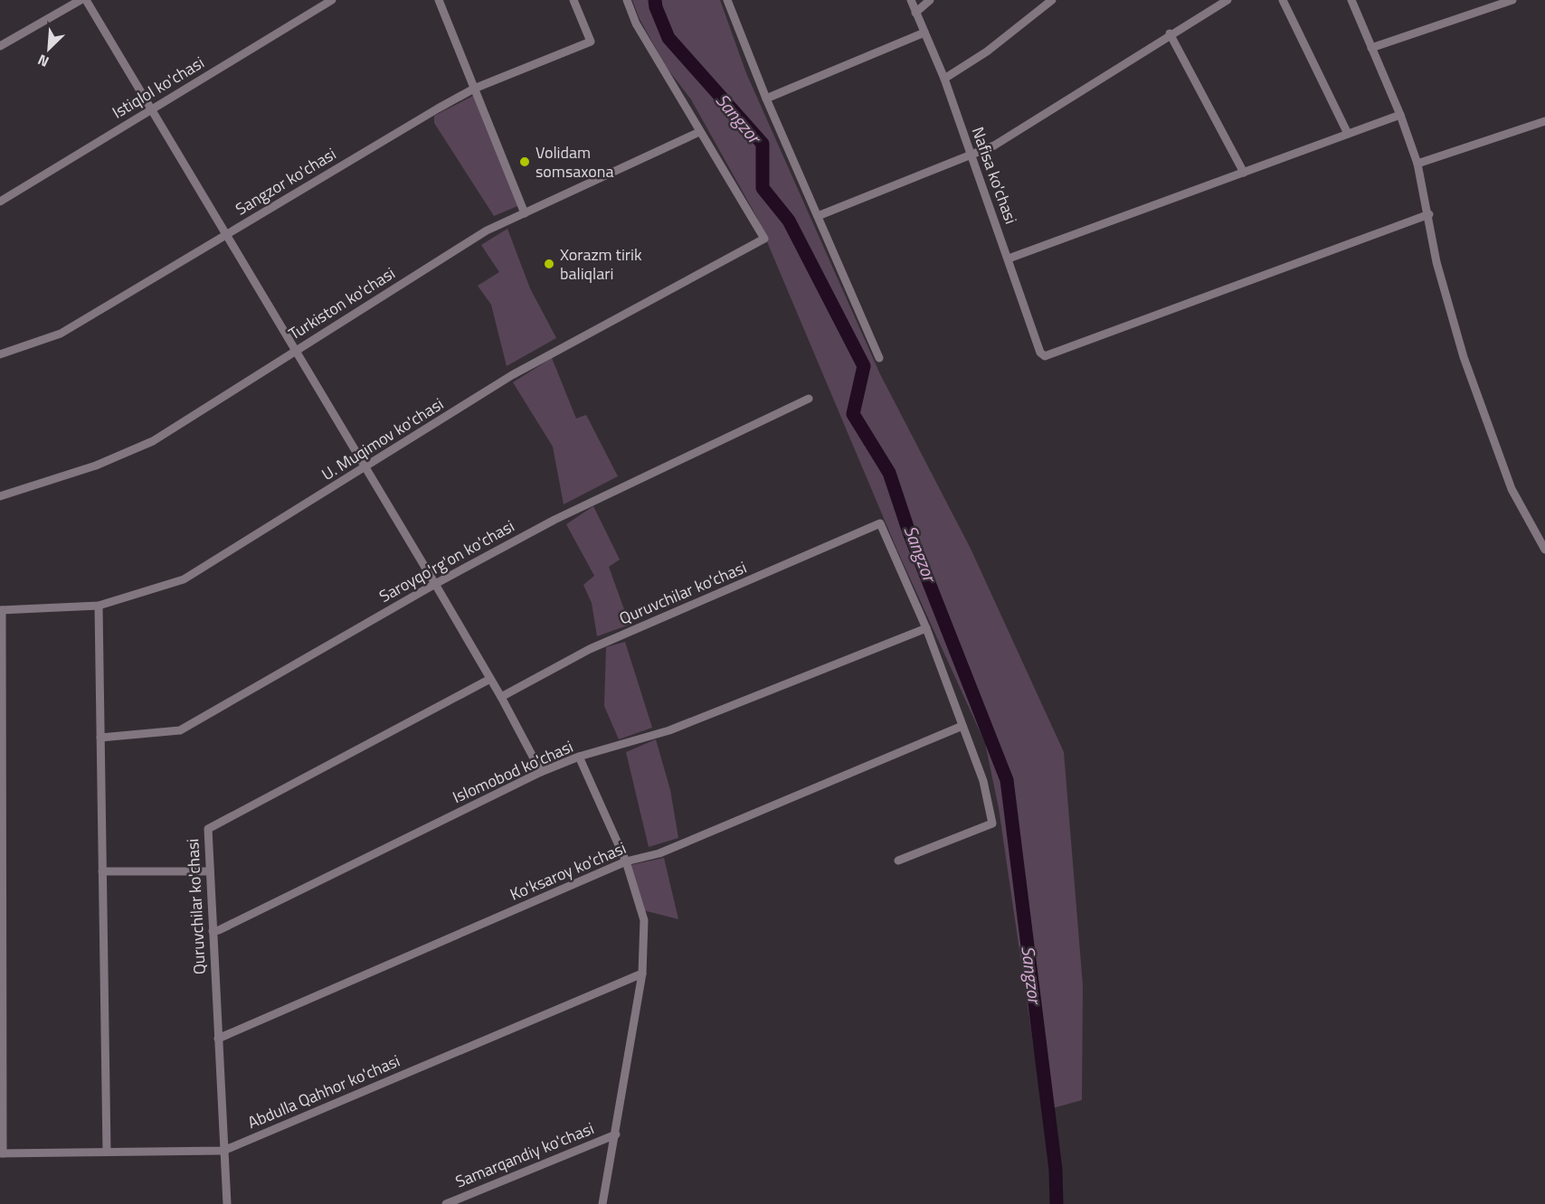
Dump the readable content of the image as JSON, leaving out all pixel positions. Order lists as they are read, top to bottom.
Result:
{
  "streets": {
    "street": [
      "Istiqlol ko'chasi",
      "Nafisa ko'chasi",
      "Sangzor ko'chasi",
      "Turkiston ko'chasi",
      "U. Muqimov ko'chasi",
      "Saroyqo'rg'on ko'chasi",
      "Quruvchilar ko'chasi",
      "Islomobod ko'chasi",
      "Ko'ksaroy ko'chasi",
      "Abdulla Qahhor ko'chasi",
      "Samarqandiy ko'chasi"
    ]
  },
  "crossings": [
    ["Turkiston ko'chasi", "U. Muqimov ko'chasi"],
    ["Quruvchilar ko'chasi", "Islomobod ko'chasi"],
    ["Quruvchilar ko'chasi", "Ko'ksaroy ko'chasi"],
    ["Quruvchilar ko'chasi", "Abdulla Qahhor ko'chasi"]
  ],
  "water": ["Sangzor"],
  "places": ["Volidam somsaxona", "Xorazm tirik baliqlari"],
  "north": "bottom left"
}
